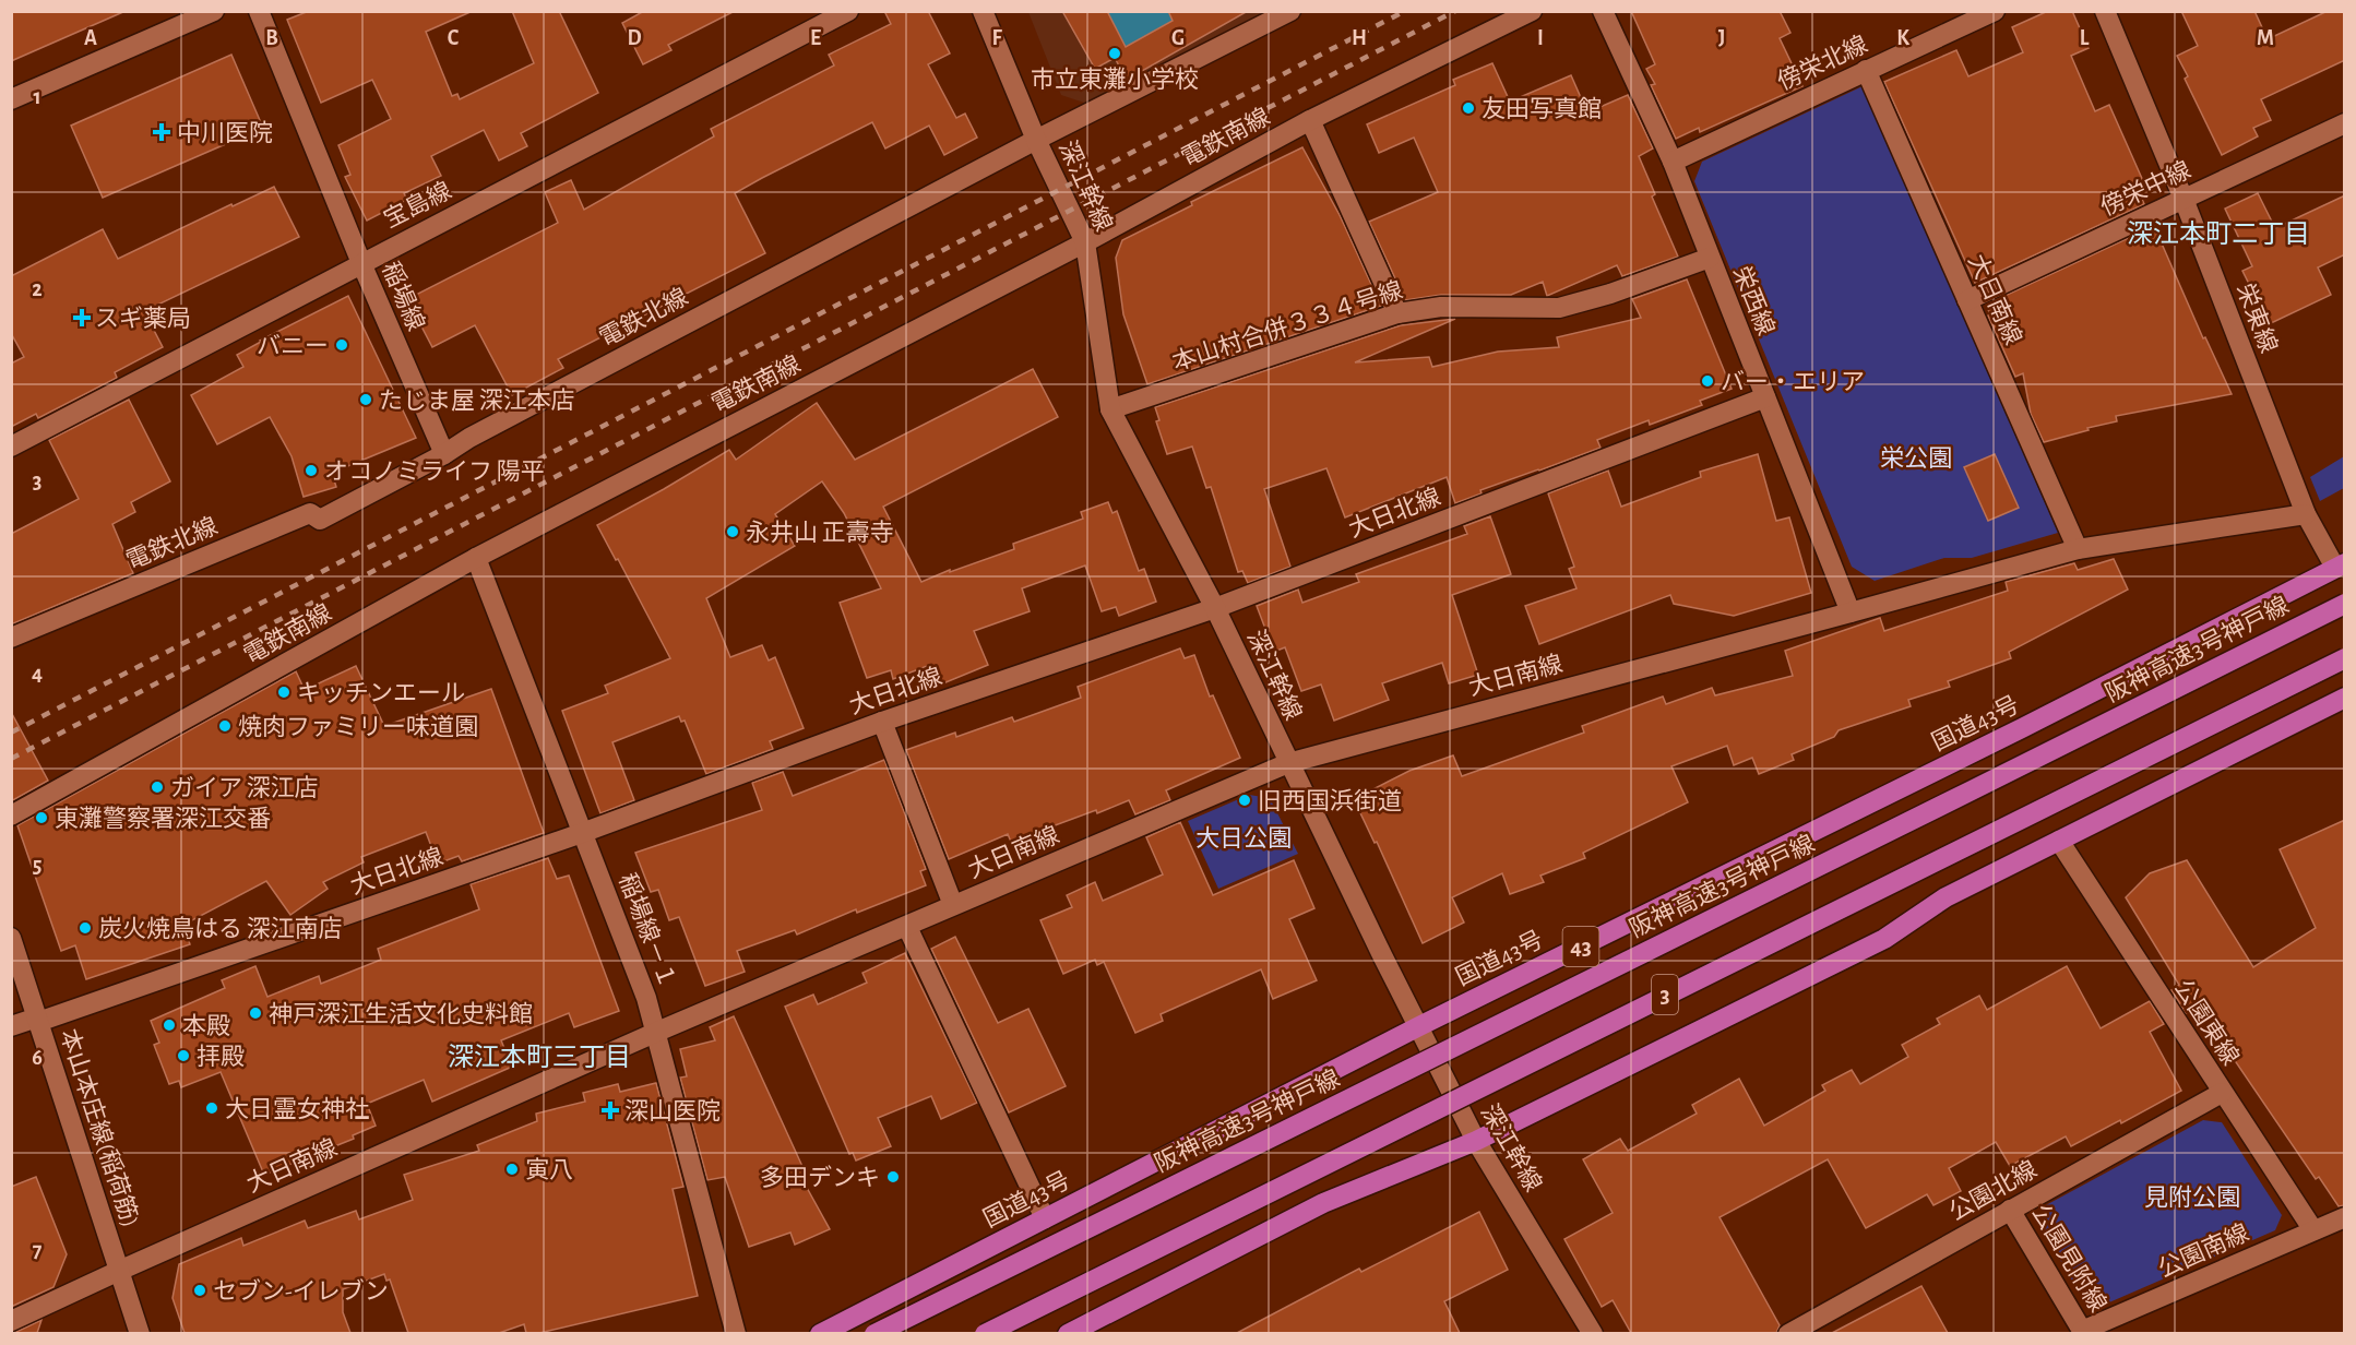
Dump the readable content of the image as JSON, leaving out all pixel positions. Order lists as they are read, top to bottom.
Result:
{
  "streets": {
    "highway": [
      "阪神高速3号神戸線",
      "国道43号",
      "43",
      "3"
    ],
    "street": [
      "傍栄北線",
      "電鉄南線",
      "深江幹線",
      "傍栄中線",
      "宝島線",
      "稲場線",
      "大日南線",
      "栄西線",
      "電鉄北線",
      "栄東線",
      "本山村合併３３４号線",
      "大日北線",
      "稲場線－１",
      "公園東線",
      "本山本庄線(稲荷筋)",
      "公園北線",
      "公園南線",
      "公園見附線"
    ]
  },
  "crossings": [
    ["傍栄北線", "大日南線"],
    ["傍栄北線", "栄西線"],
    ["電鉄南線", "深江幹線"],
    ["電鉄南線", "稲場線－１"],
    ["深江幹線", "大日南線"],
    ["深江幹線", "電鉄北線"],
    ["深江幹線", "本山村合併３３４号線"],
    ["深江幹線", "大日北線"],
    ["深江幹線", "国道43号"],
    ["傍栄中線", "大日南線"],
    ["傍栄中線", "栄東線"],
    ["宝島線", "稲場線"],
    ["稲場線", "電鉄北線"],
    ["大日南線", "栄西線"],
    ["大日南線", "栄東線"],
    ["大日南線", "稲場線－１"],
    ["大日南線", "本山本庄線(稲荷筋)"],
    ["栄西線", "本山村合併３３４号線"],
    ["栄西線", "大日北線"],
    ["栄東線", "国道43号"],
    ["大日北線", "稲場線－１"],
    ["大日北線", "本山本庄線(稲荷筋)"],
    ["公園東線", "公園北線"],
    ["公園東線", "公園南線"],
    ["公園北線", "公園見附線"],
    ["公園南線", "公園見附線"]
  ],
  "districts": ["深江本町二丁目", "深江本町三丁目"],
  "parks": ["栄公園", "大日公園", "見附公園"],
  "places": {
    "other": [
      "市立東灘小学校",
      "友田写真館",
      "バニー",
      "バー・エリア",
      "たじま屋 深江本店",
      "オコノミライフ 陽平",
      "永井山 正壽寺",
      "キッチンエール",
      "焼肉ファミリー味道園",
      "ガイア 深江店",
      "旧西国浜街道",
      "東灘警察署深江交番",
      "炭火焼鳥はる 深江南店",
      "神戸深江生活文化史料館",
      "本殿",
      "拝殿",
      "大日霊女神社",
      "寅八",
      "多田デンキ",
      "セブン-イレブン"
    ],
    "health": ["中川医院", "スギ薬局", "深山医院"]
  },
  "grid": {
    "columns": [
      "A",
      "B",
      "C",
      "D",
      "E",
      "F",
      "G",
      "H",
      "I",
      "J",
      "K",
      "L",
      "M"
    ],
    "rows": [
      "1",
      "2",
      "3",
      "4",
      "5",
      "6",
      "7"
    ]
  }
}
